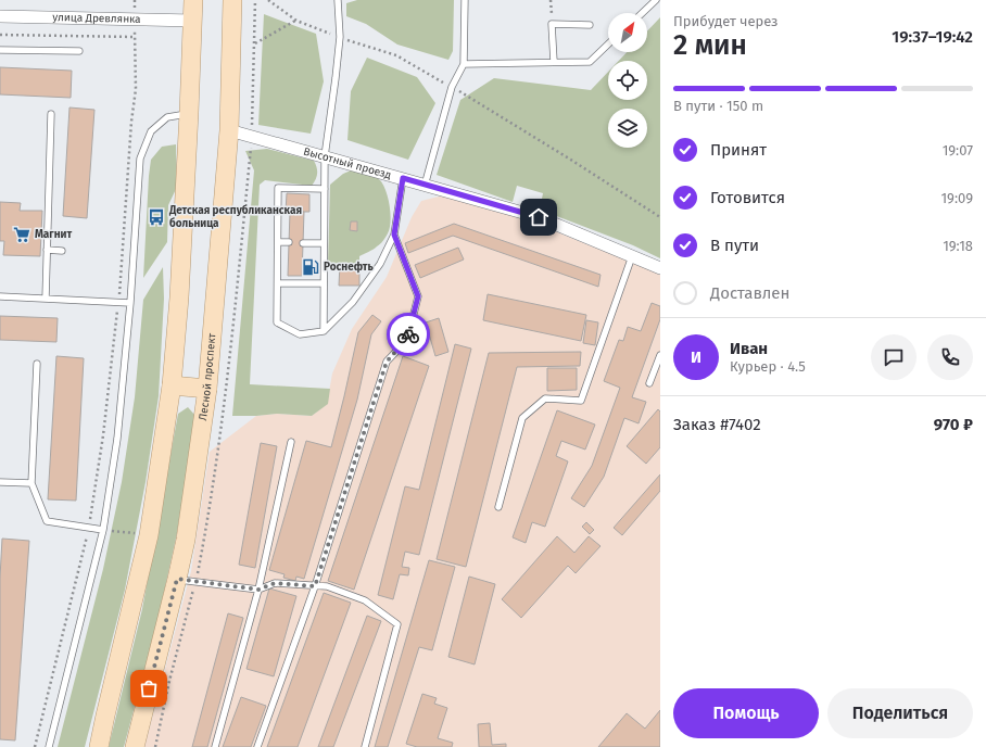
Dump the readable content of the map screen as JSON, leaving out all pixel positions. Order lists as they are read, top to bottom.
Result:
{
  "streets": {
    "main road": ["Лесной проспект"],
    "street": ["улица Древлянка", "Высотный проезд"]
  },
  "crossings": [
    ["Высотный проезд", "Лесной проспект"]
  ],
  "places": {
    "bus stop": ["Детская республиканская больница"],
    "supermarket": ["Магнит"],
    "fuel station": ["Роснефть"]
  },
  "north": "top right",
  "page": {
    "heading": ["2 мин", "Прибудет через", "19:37–19:42"],
    "panel": [
      "Иван",
      "Курьер · 4.5",
      "Заказ #7402",
      "970 ₽"
    ],
    "bar": "В пути · 150 m",
    "list": [
      ["Принят", "19:07"],
      ["Готовится", "19:09"],
      ["В пути", "19:18"],
      "Доставлен"
    ],
    "round": "И",
    "buttons": ["Помощь", "Поделиться"]
  }
}
